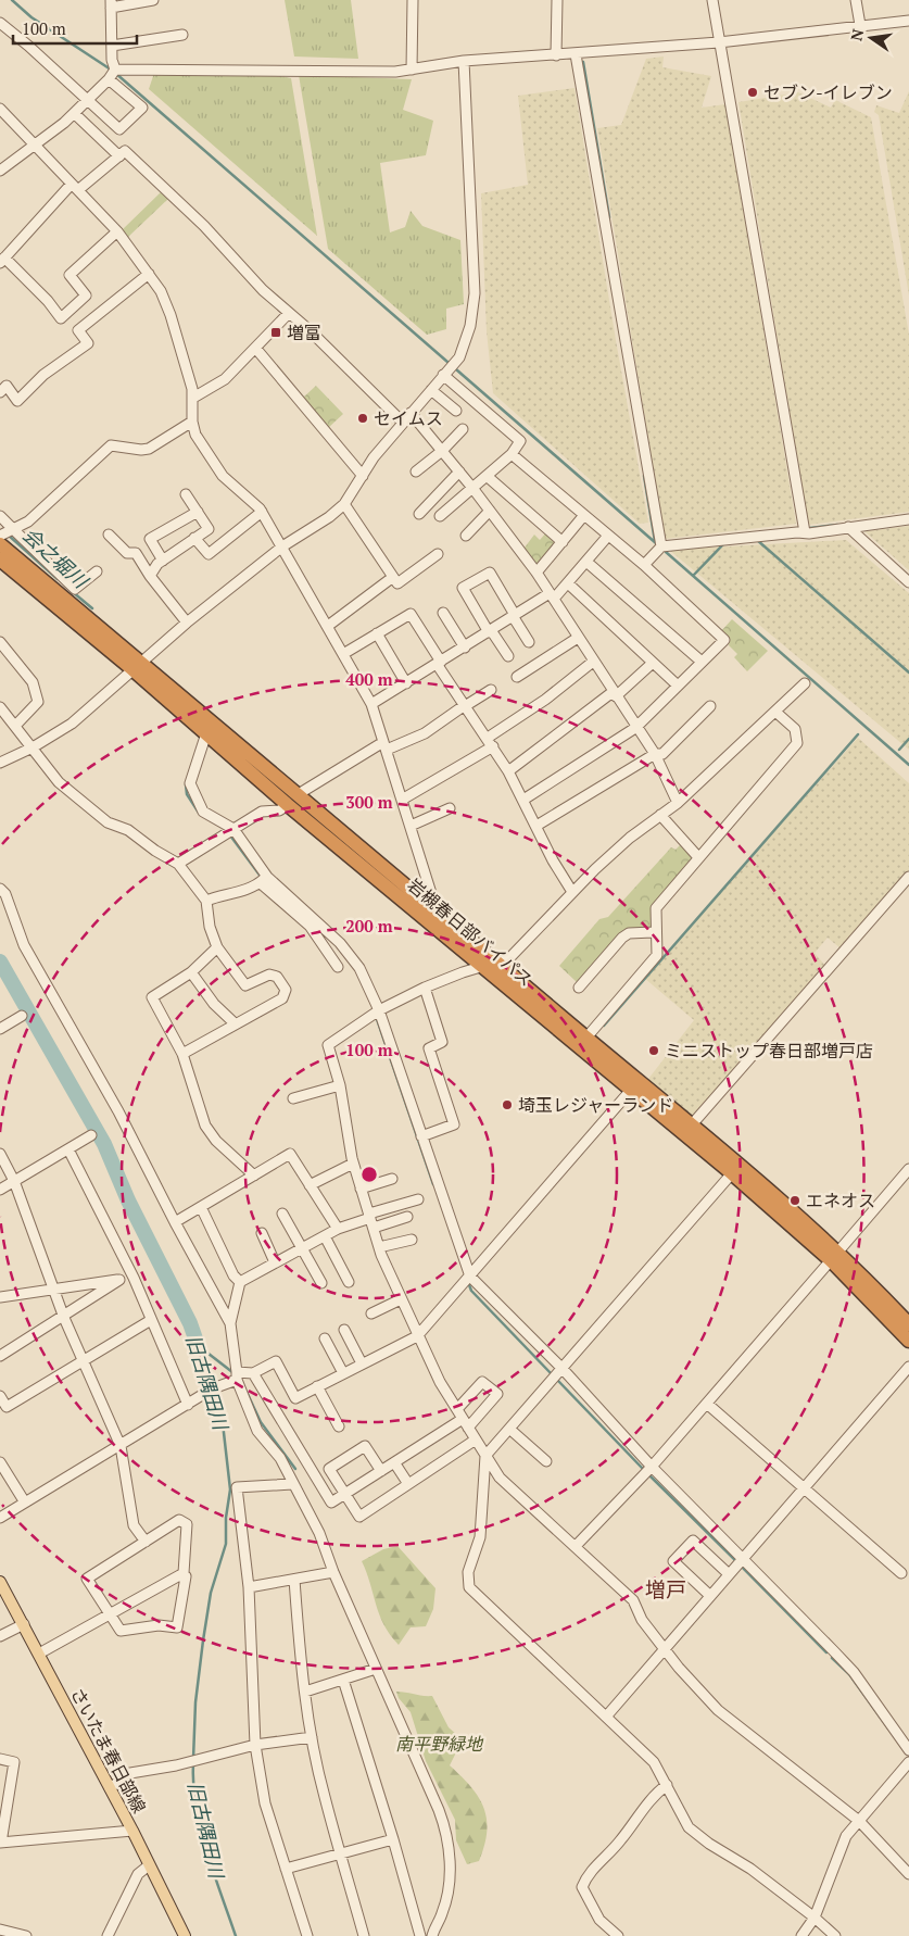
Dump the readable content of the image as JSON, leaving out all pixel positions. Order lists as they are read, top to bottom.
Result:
{
  "streets": {
    "highway": ["岩槻春日部バイパス"],
    "main road": ["さいたま春日部線"]
  },
  "districts": ["増戸"],
  "water": ["会之堀川", "旧古隅田川"],
  "parks": ["南平野緑地"],
  "places": {
    "other": [
      "セブン-イレブン",
      "セイムス",
      "ミニストップ春日部増戸店",
      "埼玉レジャーランド",
      "エネオス"
    ],
    "transit": ["増富"]
  },
  "scale_bar": "100 m",
  "north": "left",
  "rings": [
    "400 m",
    "300 m",
    "200 m",
    "100 m"
  ]
}
